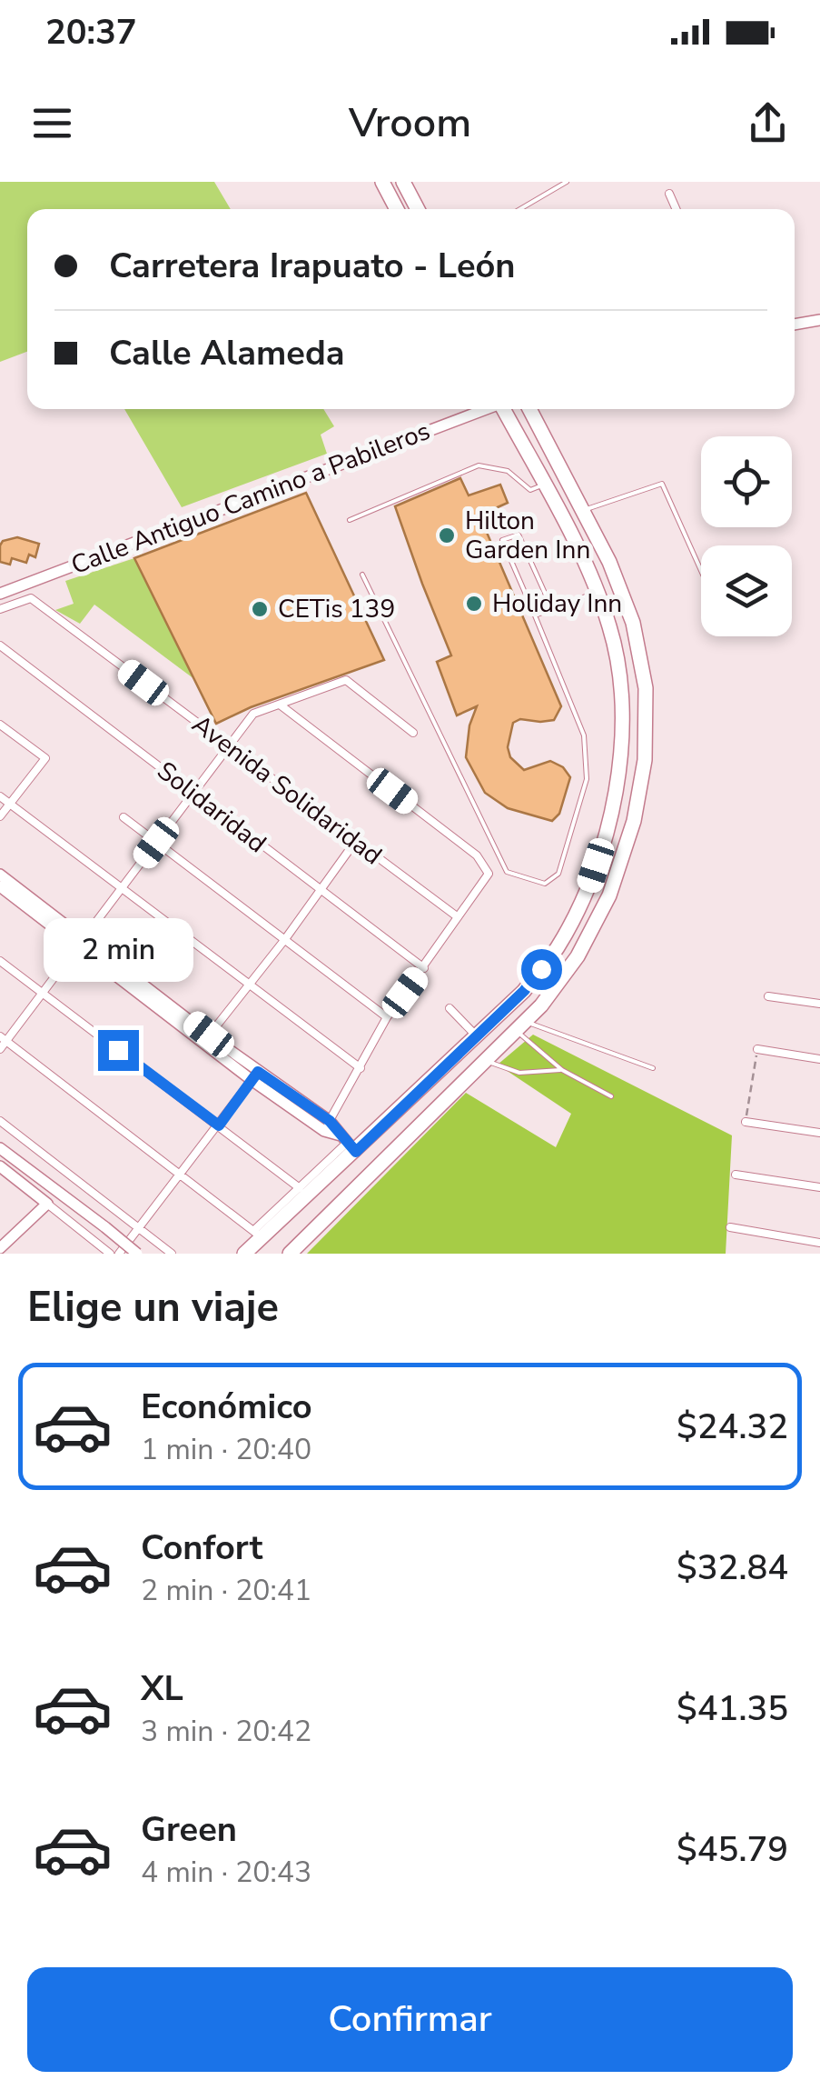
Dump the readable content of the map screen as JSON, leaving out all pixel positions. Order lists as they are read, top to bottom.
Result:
{
  "streets": {
    "street": ["Calle Antiguo Camino a Pabileros", "Avenida Solidaridad", "Solidaridad"]
  },
  "places": ["Hilton Garden Inn", "Holiday Inn", "CETis 139"],
  "page": {
    "status": "20:37",
    "header": "Vroom",
    "banner": ["Carretera Irapuato - León", "Calle Alameda"],
    "bubble": "2 min",
    "heading": "Elige un viaje",
    "list": [
      {
        "name": "Económico",
        "note": "1 min · 20:40",
        "value": "$24.32"
      },
      {
        "name": "Confort",
        "note": "2 min · 20:41",
        "value": "$32.84"
      },
      {
        "name": "XL",
        "note": "3 min · 20:42",
        "value": "$41.35"
      },
      {
        "name": "Green",
        "note": "4 min · 20:43",
        "value": "$45.79"
      }
    ],
    "buttons": "Confirmar"
  }
}
